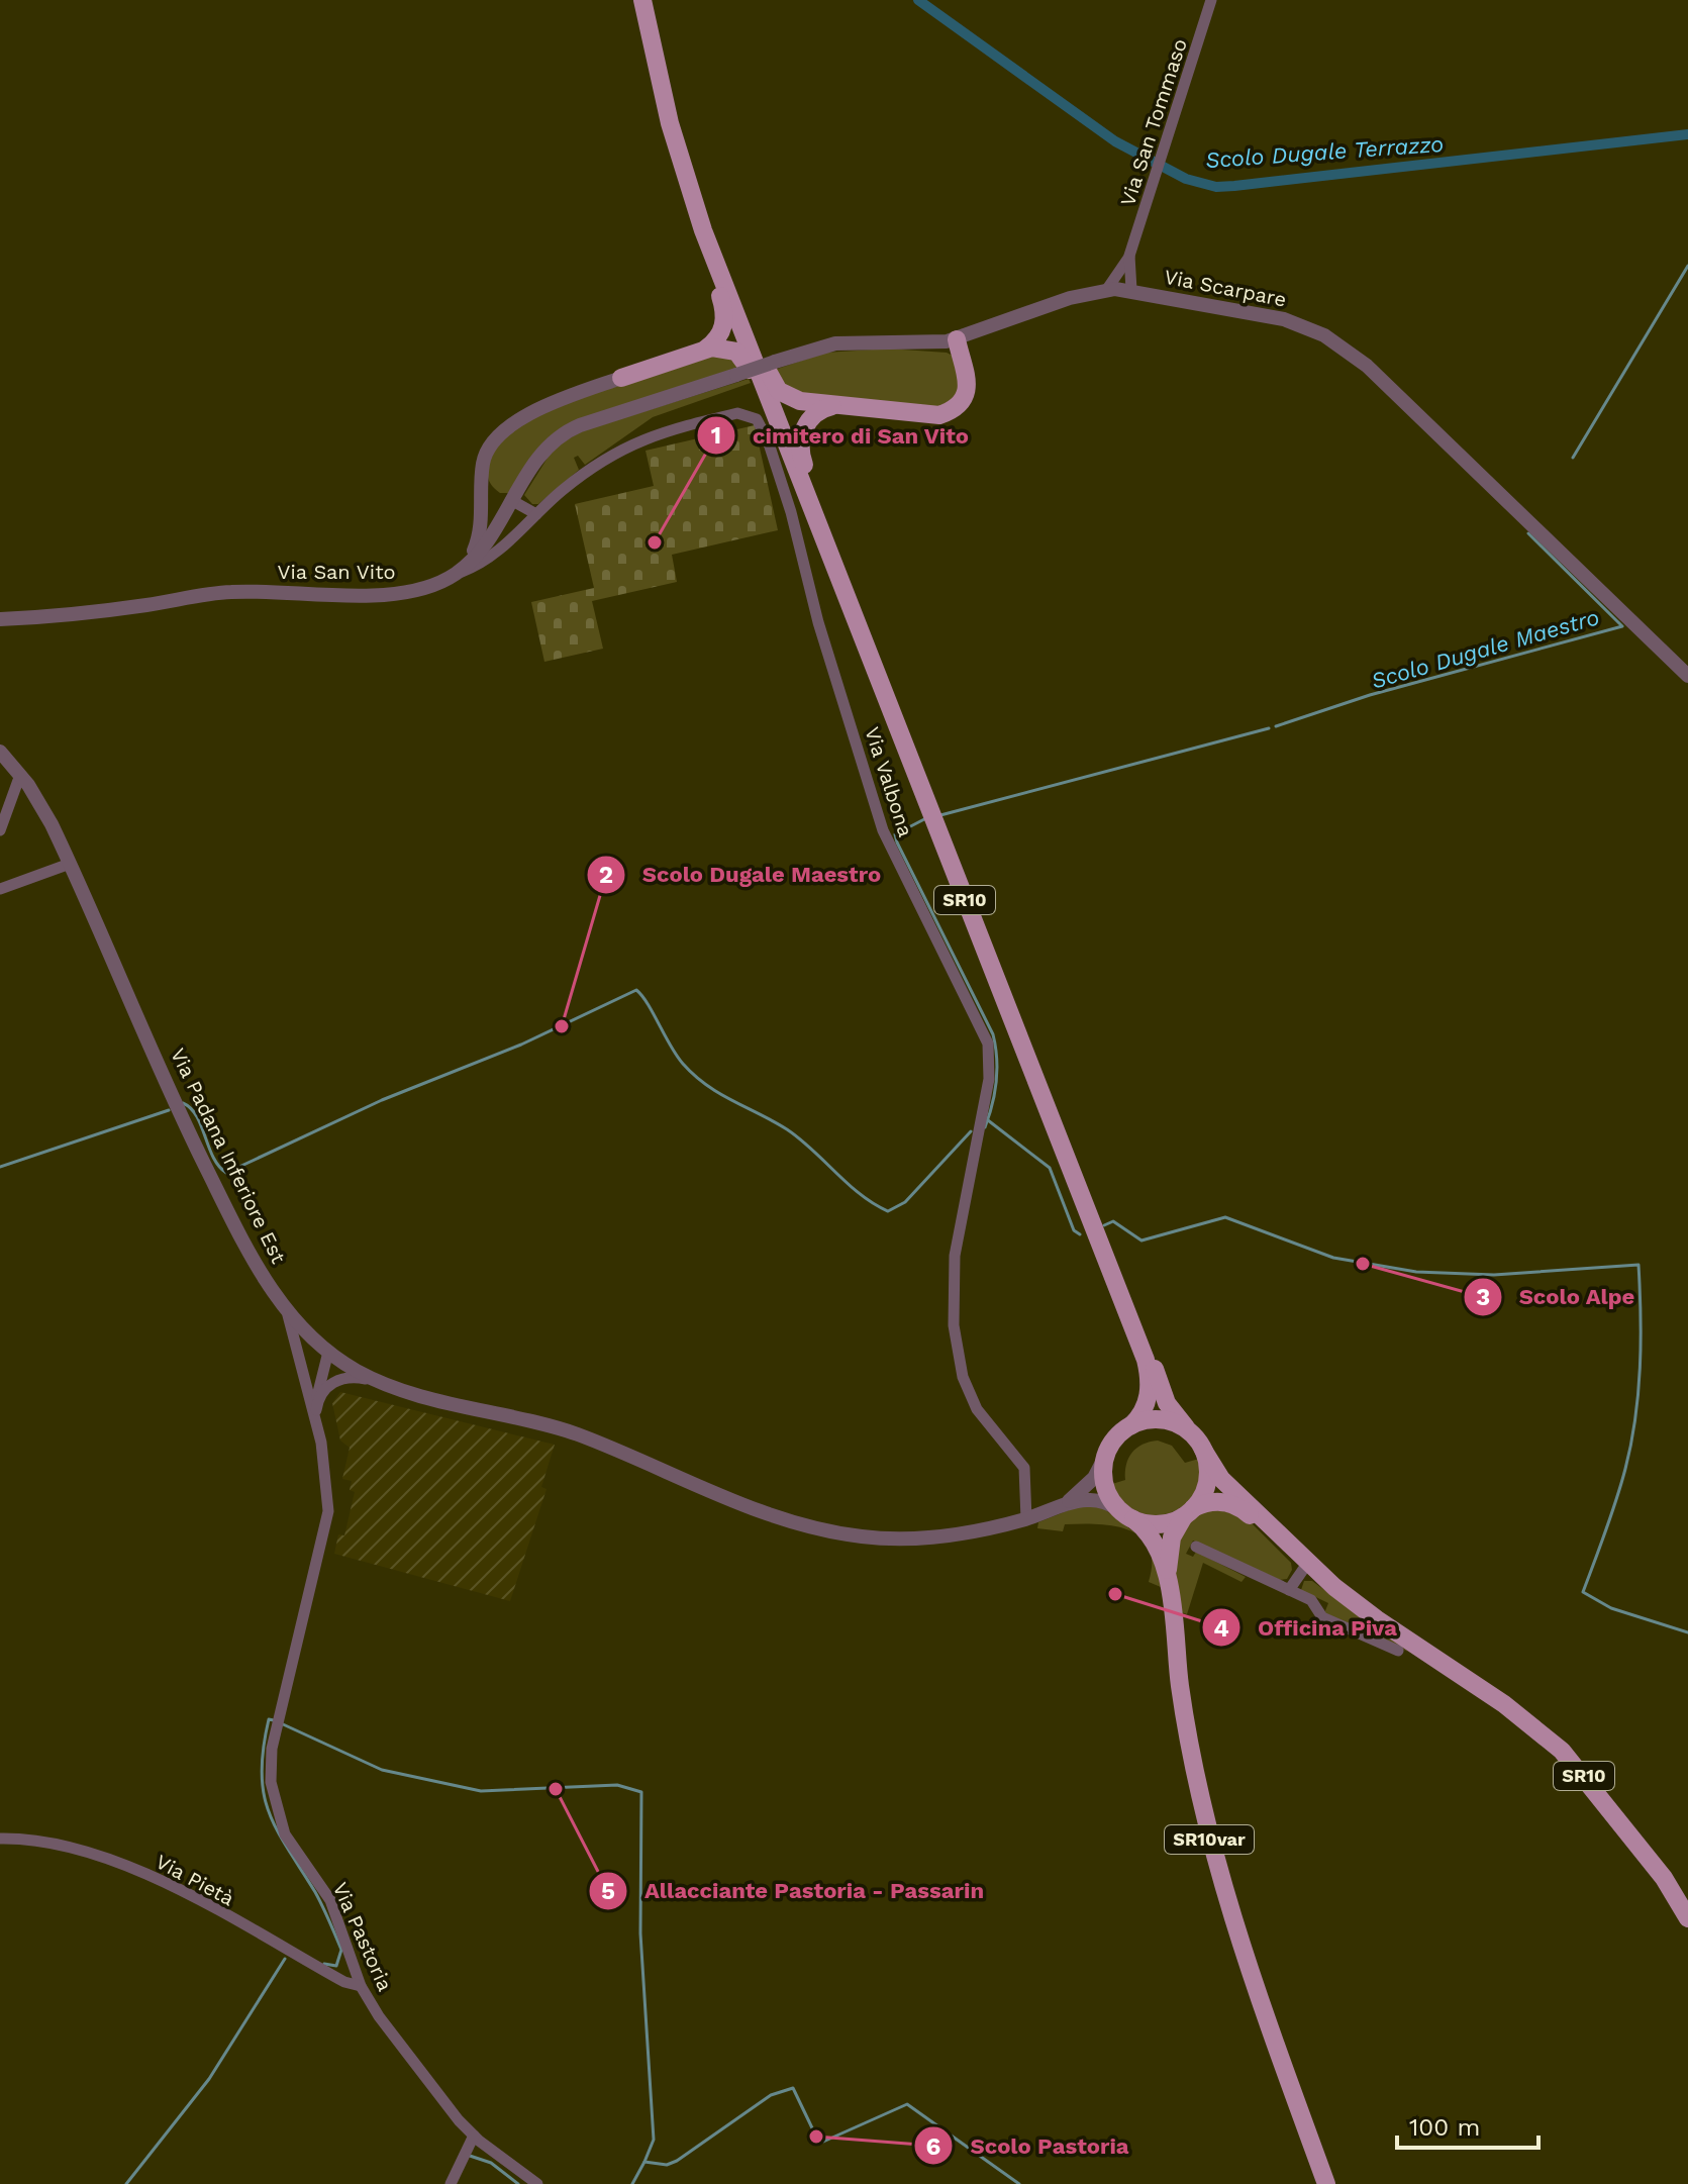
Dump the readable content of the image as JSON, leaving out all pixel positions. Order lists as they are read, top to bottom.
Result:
{
  "streets": {
    "main road": ["SR10", "SR10var"],
    "street": [
      "Via San Tommaso",
      "Via Scarpare",
      "Via San Vito",
      "Via Valbona",
      "Via Padana Inferiore Est",
      "Via Pietà",
      "Via Pastoria"
    ]
  },
  "crossings": [
    ["Via San Tommaso", "Via Scarpare"],
    ["Via Scarpare", "Via San Vito"],
    ["Via San Vito", "Via Valbona"],
    ["Via Valbona", "Via Padana Inferiore Est"],
    ["SR10", "Via Padana Inferiore Est"],
    ["SR10", "SR10var"],
    ["Via Padana Inferiore Est", "SR10var"],
    ["Via Padana Inferiore Est", "Via Pastoria"],
    ["Via Pietà", "Via Pastoria"]
  ],
  "water": ["Scolo Dugale Terrazzo", "Scolo Dugale Maestro"],
  "places": [
    "cimitero di San Vito",
    "Scolo Dugale Maestro",
    "Scolo Alpe",
    "Officina Piva",
    "Allacciante Pastoria - Passarin",
    "Scolo Pastoria"
  ],
  "scale_bar": "100 m"
}
